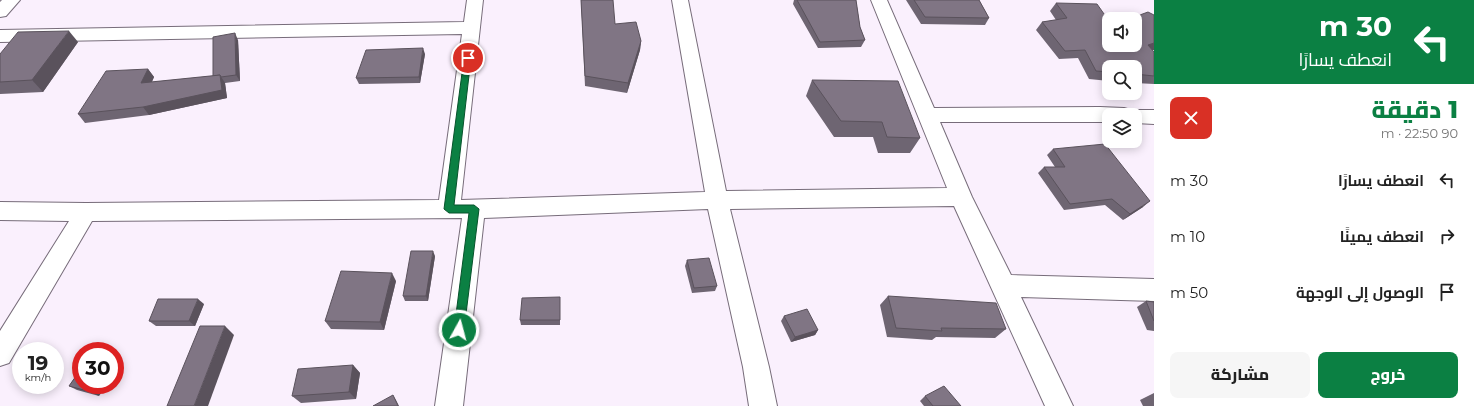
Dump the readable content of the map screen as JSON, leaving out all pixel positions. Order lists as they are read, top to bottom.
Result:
{
  "page": {
    "turn": ["30 m", "انعطف يسارًا"],
    "heading": ["1 دقيقة", "90 m · 22:50"],
    "list": [
      {
        "name": "انعطف يسارًا",
        "value": "30 m"
      },
      {
        "name": "انعطف يمينًا",
        "value": "10 m"
      },
      {
        "name": "الوصول إلى الوجهة",
        "value": "50 m"
      }
    ],
    "speed": "19 km/h",
    "limit": "30",
    "buttons": ["خروج", "مشاركة"]
  }
}
